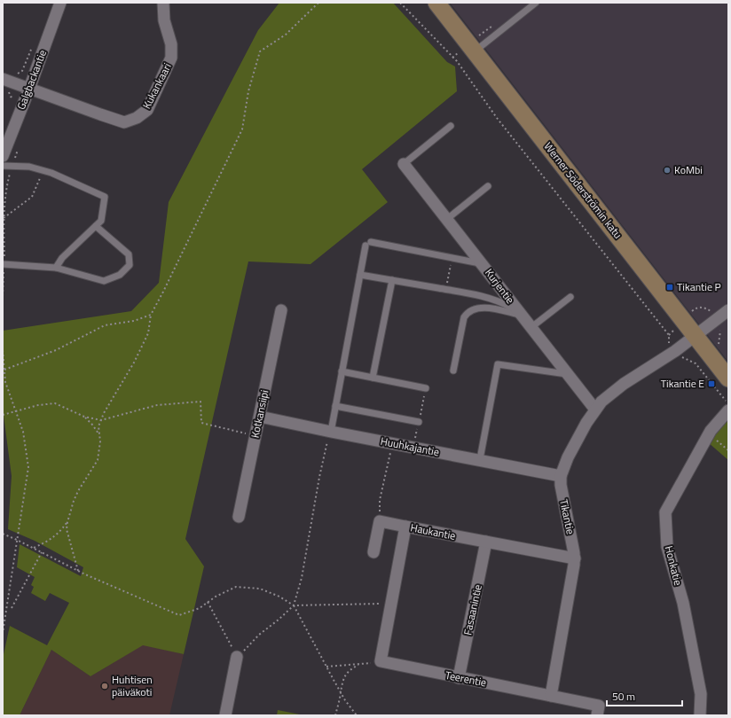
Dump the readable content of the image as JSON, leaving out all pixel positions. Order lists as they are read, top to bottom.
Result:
{
  "streets": {
    "street": [
      "Galgbackantie",
      "Kukankaari",
      "Werner Söderströmin katu",
      "Kurjentie",
      "Kotkansiipi",
      "Huuhkajantie",
      "Tikantie",
      "Haukantie",
      "Honkatie",
      "Fasaanintie",
      "Teerentie"
    ]
  },
  "crossings": [
    ["Galgbackantie", "Kukankaari"],
    ["Werner Söderströmin katu", "Tikantie"],
    ["Kurjentie", "Tikantie"],
    ["Kotkansiipi", "Huuhkajantie"],
    ["Huuhkajantie", "Tikantie"],
    ["Tikantie", "Haukantie"],
    ["Tikantie", "Teerentie"],
    ["Haukantie", "Fasaanintie"],
    ["Haukantie", "Teerentie"],
    ["Fasaanintie", "Teerentie"]
  ],
  "places": {
    "other": ["KoMbi", "Huhtisen päiväkoti"],
    "transit": ["Tikantie P", "Tikantie E"]
  },
  "scale_bar": "50 m"
}
